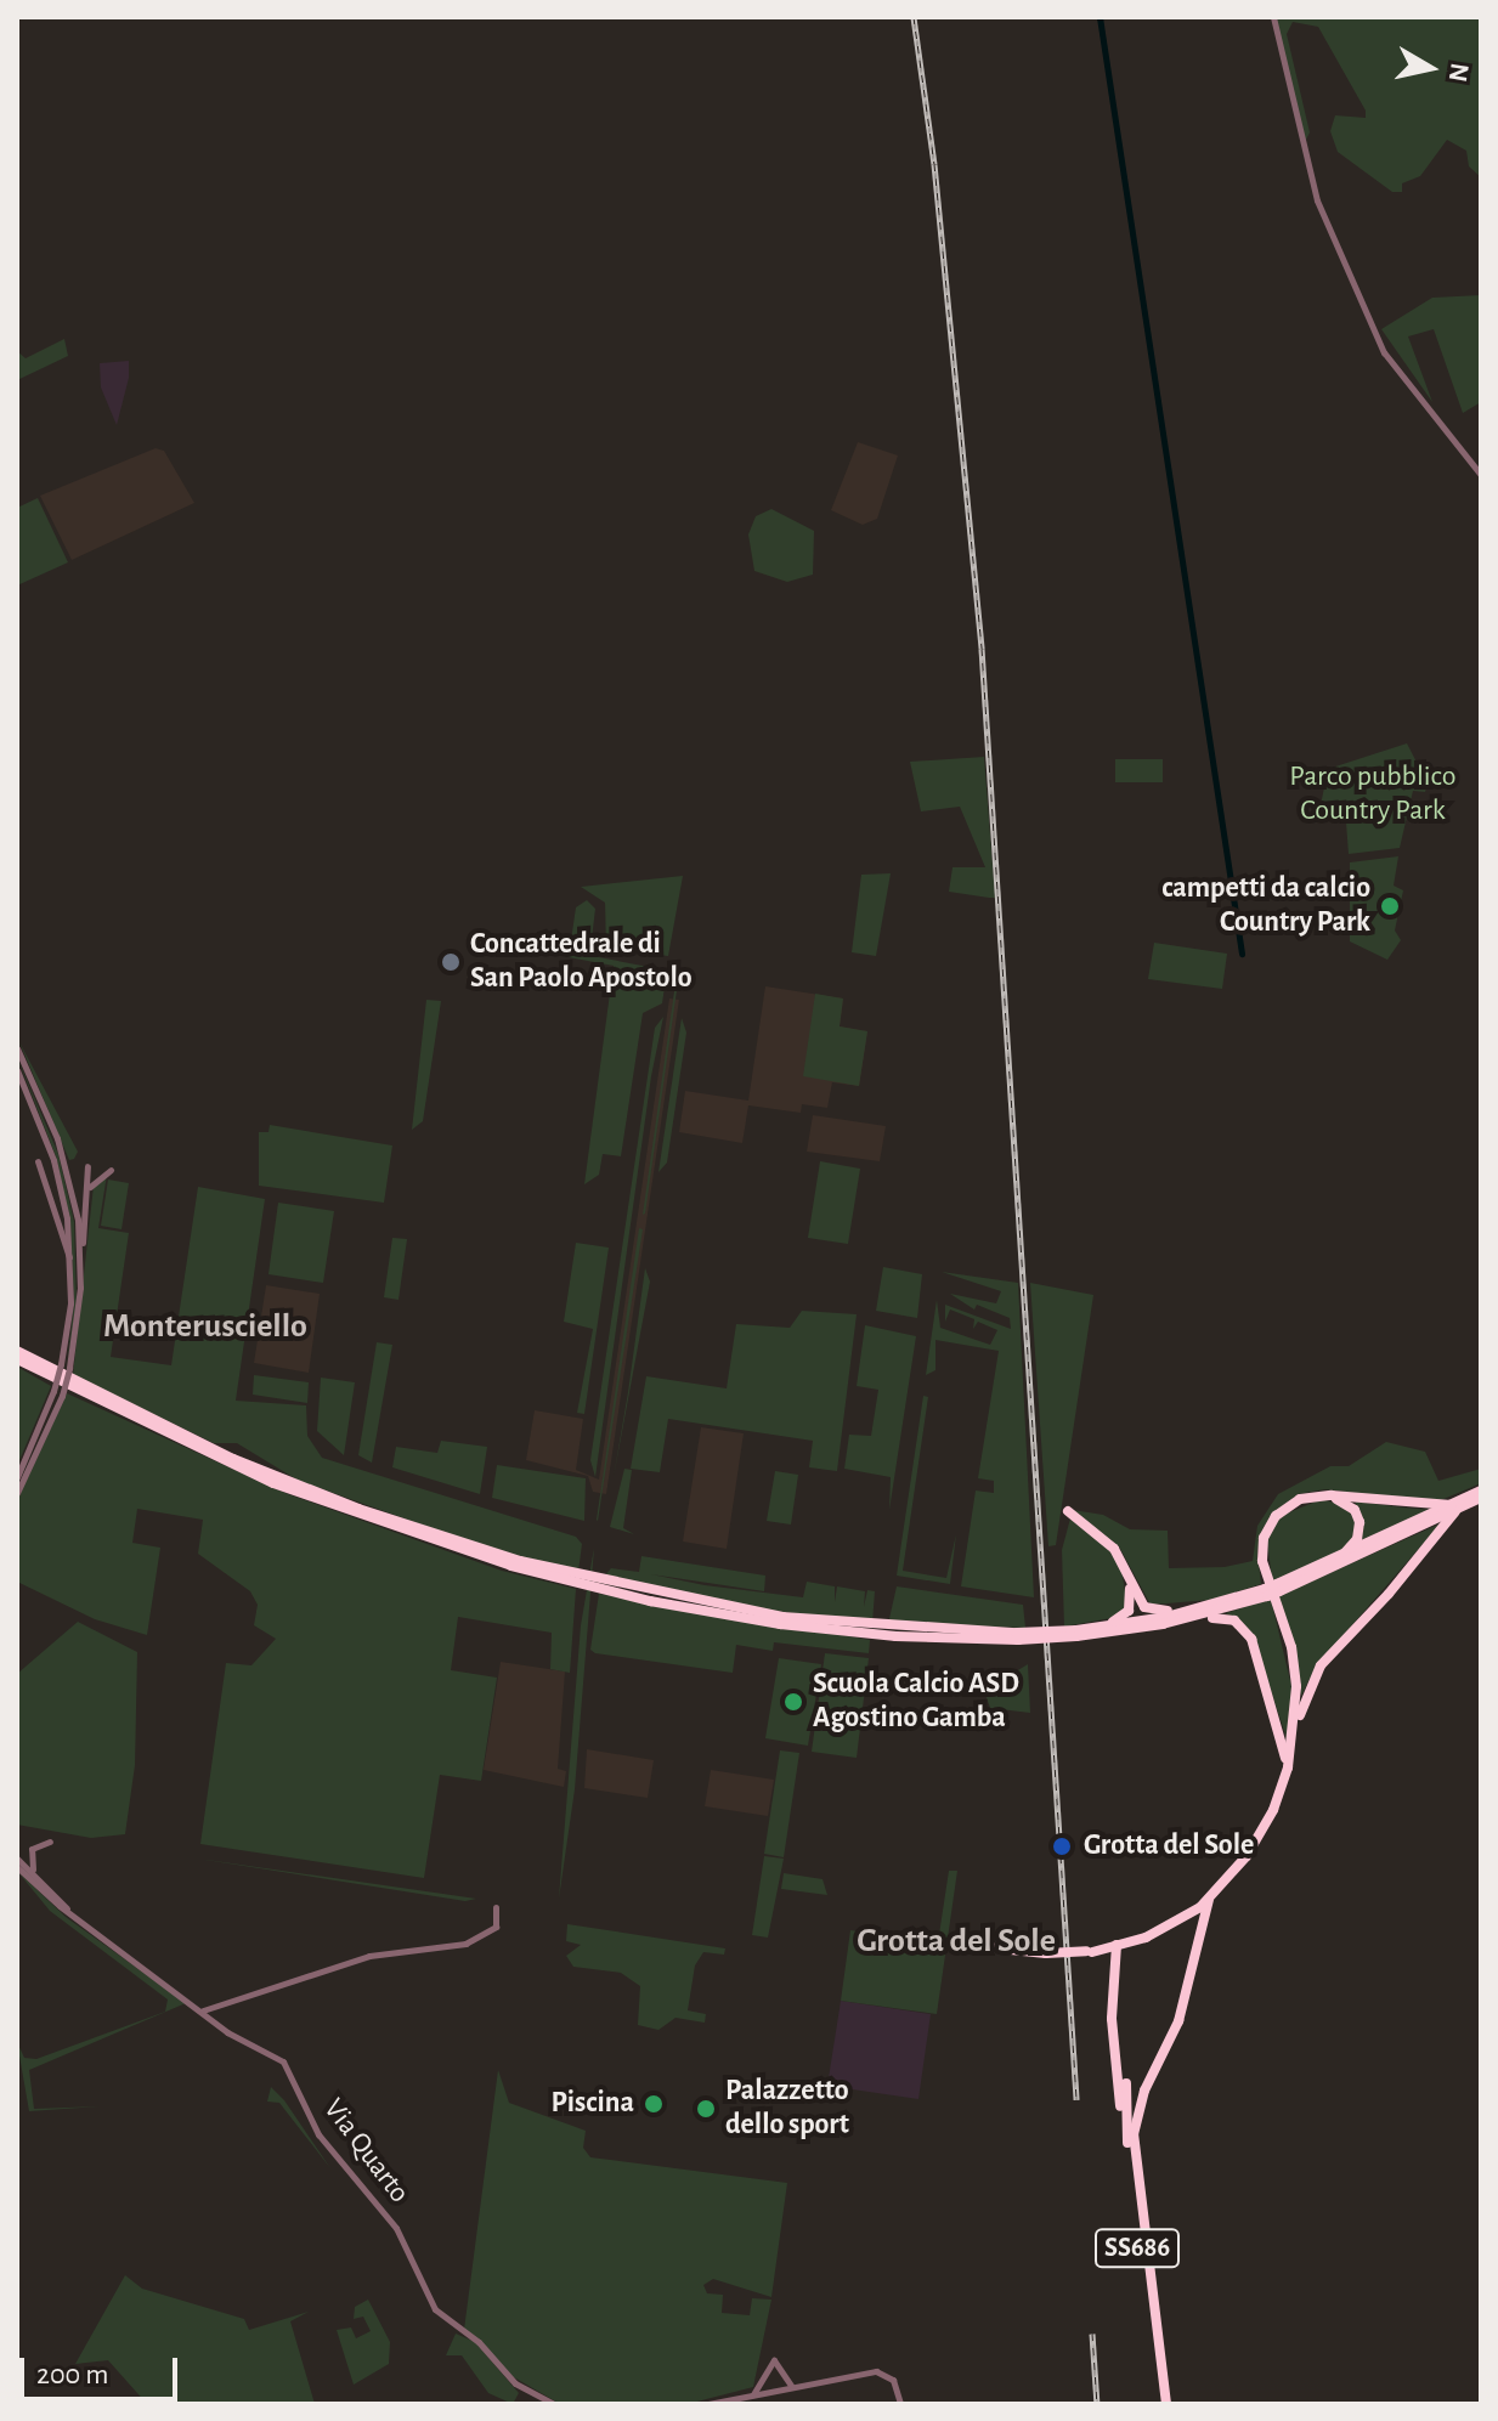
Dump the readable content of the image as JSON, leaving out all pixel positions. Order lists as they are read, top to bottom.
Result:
{
  "streets": {
    "highway": ["SS686"],
    "street": ["Via Quarto"]
  },
  "districts": ["Monterusciello", "Grotta del Sole"],
  "parks": ["Parco pubblico Country Park"],
  "places": [
    "campetti da calcio Country Park",
    "Concattedrale di San Paolo Apostolo",
    "Scuola Calcio ASD Agostino Gamba",
    "Grotta del Sole",
    "Piscina",
    "Palazzetto dello sport"
  ],
  "scale_bar": "200 m",
  "north": "right"
}
